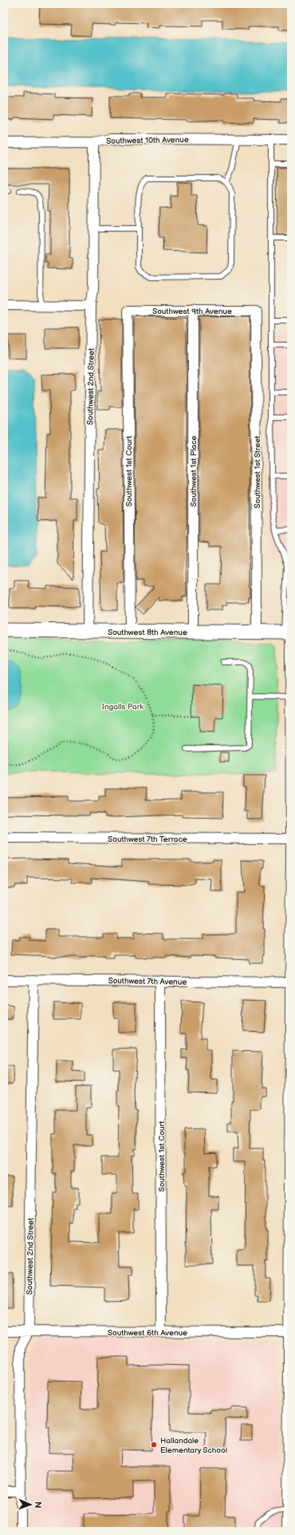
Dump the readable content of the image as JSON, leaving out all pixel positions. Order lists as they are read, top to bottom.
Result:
{
  "streets": {
    "street": [
      "Southwest 10th Avenue",
      "Southwest 9th Avenue",
      "Southwest 2nd Street",
      "Southwest 1st Court",
      "Southwest 1st Place",
      "Southwest 1st Street",
      "Southwest 8th Avenue",
      "Southwest 7th Terrace",
      "Southwest 7th Avenue",
      "Southwest 6th Avenue"
    ]
  },
  "crossings": [
    ["Southwest 10th Avenue", "Southwest 2nd Street"],
    ["Southwest 9th Avenue", "Southwest 1st Court"],
    ["Southwest 9th Avenue", "Southwest 1st Place"],
    ["Southwest 9th Avenue", "Southwest 1st Street"],
    ["Southwest 2nd Street", "Southwest 8th Avenue"],
    ["Southwest 2nd Street", "Southwest 7th Avenue"],
    ["Southwest 2nd Street", "Southwest 6th Avenue"],
    ["Southwest 1st Court", "Southwest 8th Avenue"],
    ["Southwest 1st Court", "Southwest 7th Avenue"],
    ["Southwest 1st Court", "Southwest 6th Avenue"],
    ["Southwest 1st Place", "Southwest 8th Avenue"],
    ["Southwest 1st Street", "Southwest 8th Avenue"]
  ],
  "parks": ["Ingalls Park"],
  "places": ["Hallandale Elementary School"],
  "north": "right"
}
